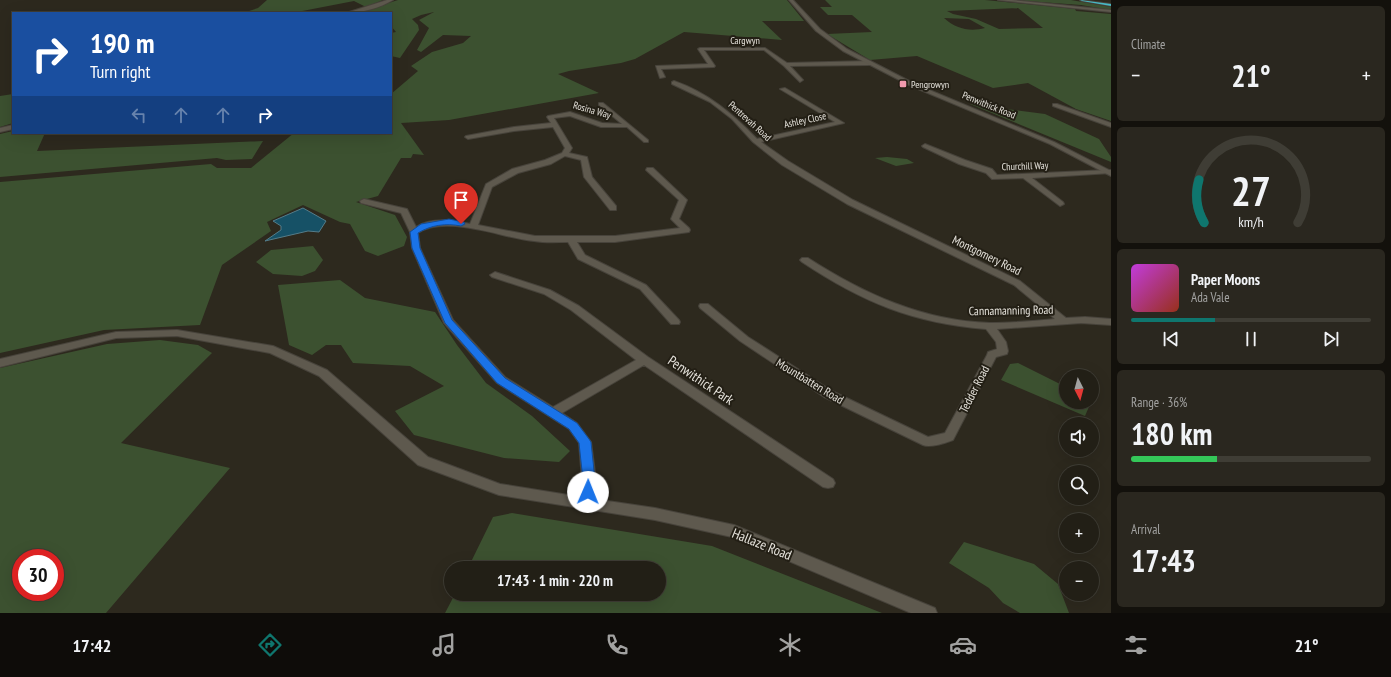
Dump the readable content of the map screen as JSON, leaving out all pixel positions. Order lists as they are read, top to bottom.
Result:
{
  "streets": {
    "street": [
      "Cargwyn",
      "Penwithick Road",
      "Rosina Way",
      "Ashley Close",
      "Pentrevah Road",
      "Churchill Way",
      "Montgomery Road",
      "Cannamanning Road",
      "Penwithick Park",
      "Mountbatten Road",
      "Tedder Road",
      "Hallaze Road"
    ]
  },
  "crossings": [
    ["Penwithick Road", "Churchill Way"],
    ["Ashley Close", "Pentrevah Road"],
    ["Pentrevah Road", "Montgomery Road"],
    ["Montgomery Road", "Cannamanning Road"],
    ["Cannamanning Road", "Tedder Road"],
    ["Mountbatten Road", "Tedder Road"]
  ],
  "places": {
    "transit": ["Pengrowyn"]
  },
  "north": "bottom",
  "page": {
    "tile": [
      "Climate",
      ["Range · 36%", "180 km"],
      ["Arrival", "17:43"]
    ],
    "turn": ["190 m", "Turn right"],
    "heat": ["−", "21°", "+"],
    "song": ["Paper Moons", "Ada Vale"],
    "map_buttons": ["+", "−"],
    "limit": "30",
    "trip": "17:43 · 1 min · 220 m",
    "tabs": ["17:42", "21°"],
    "gauge": ["27", "km/h"]
  }
}
